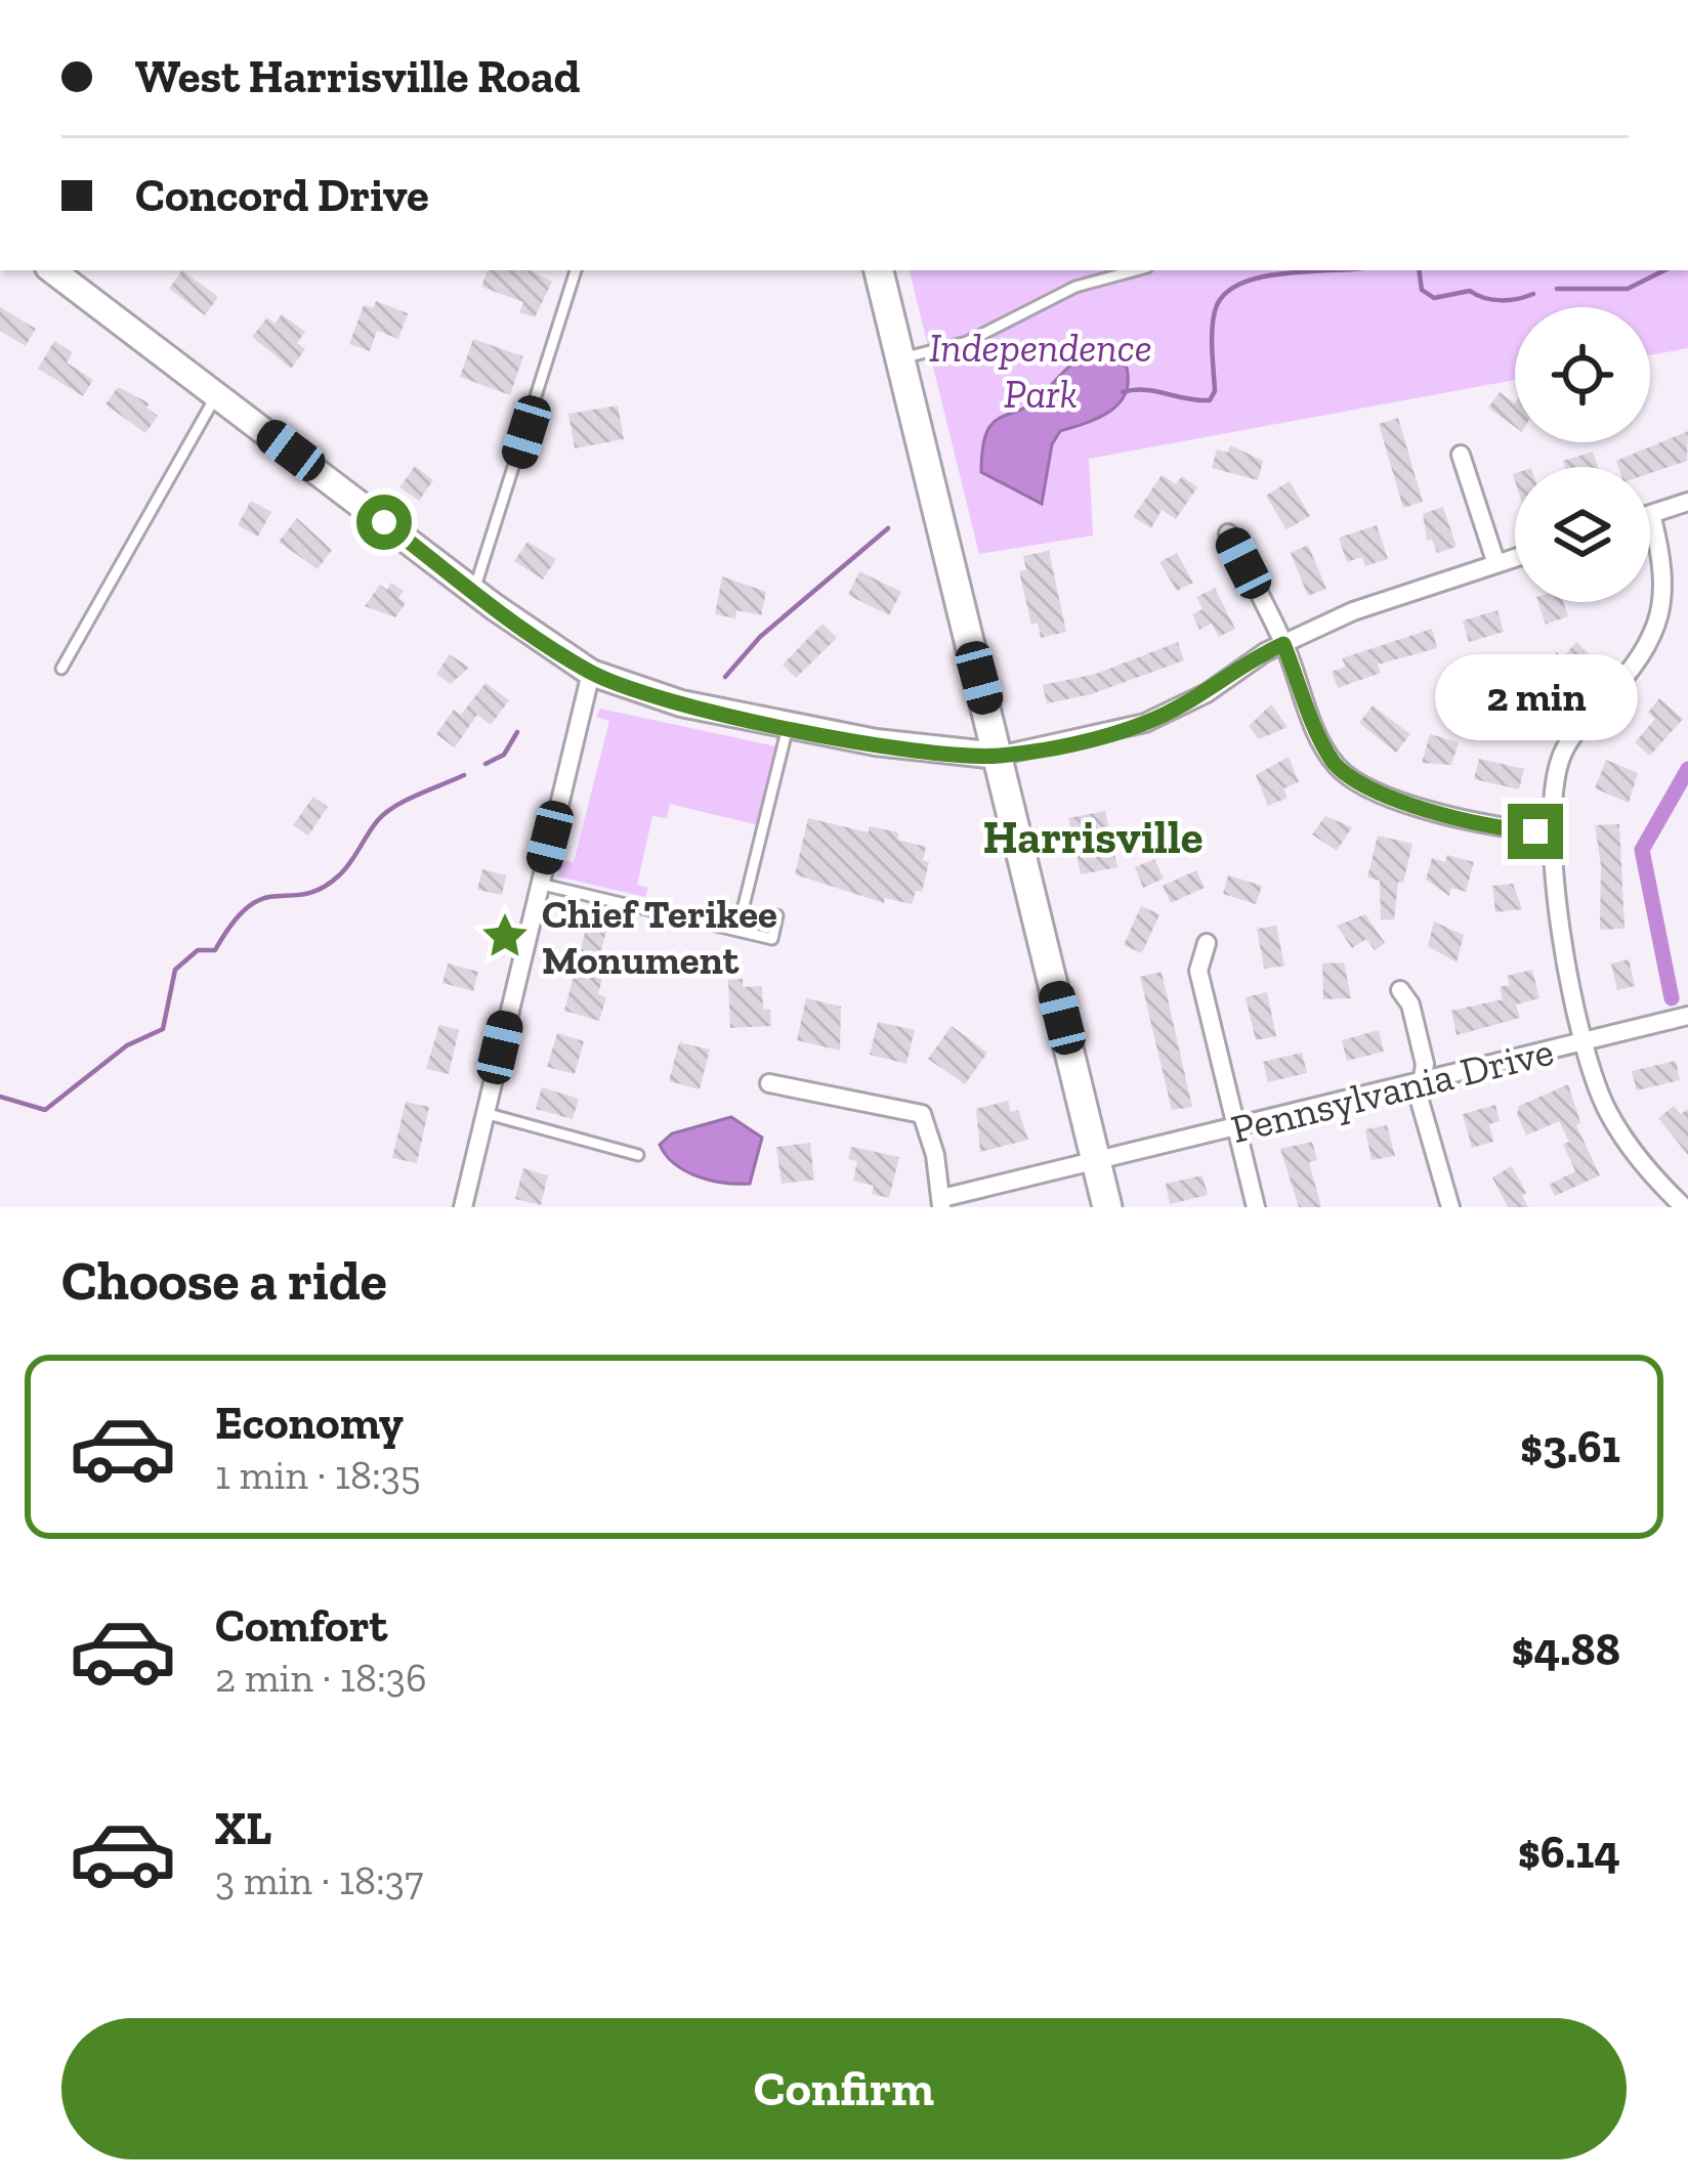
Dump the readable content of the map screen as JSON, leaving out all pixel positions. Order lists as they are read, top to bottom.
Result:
{
  "streets": {
    "street": ["Pennsylvania Drive"]
  },
  "districts": ["Harrisville"],
  "parks": ["Independence Park"],
  "places": {
    "place": ["Chief Terikee Monument"]
  },
  "page": {
    "banner": ["West Harrisville Road", "Concord Drive"],
    "bubble": "2 min",
    "heading": "Choose a ride",
    "list": [
      {
        "name": "Economy",
        "note": "1 min · 18:35",
        "value": "$3.61"
      },
      {
        "name": "Comfort",
        "note": "2 min · 18:36",
        "value": "$4.88"
      },
      {
        "name": "XL",
        "note": "3 min · 18:37",
        "value": "$6.14"
      }
    ],
    "buttons": "Confirm"
  }
}
